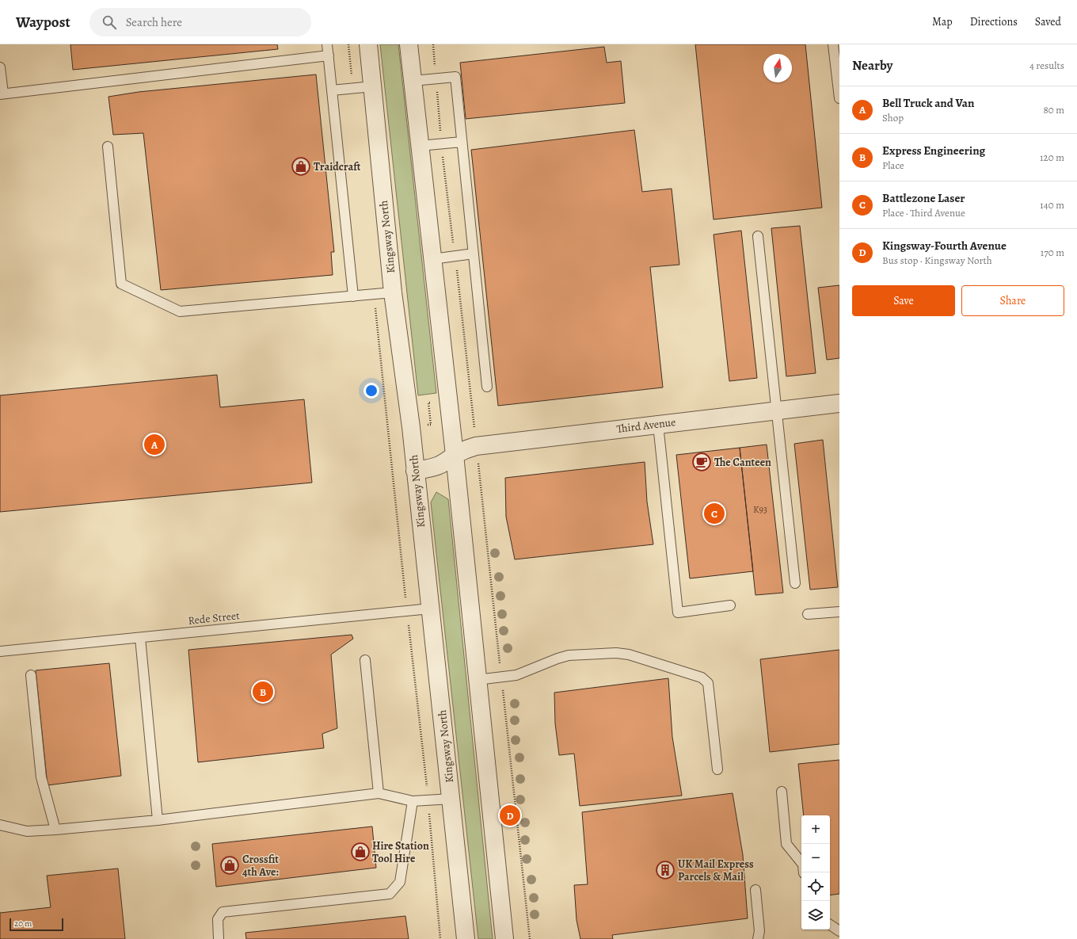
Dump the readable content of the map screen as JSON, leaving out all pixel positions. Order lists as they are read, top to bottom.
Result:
{
  "streets": {
    "street": ["Kingsway North", "Third Avenue"],
    "lane": ["Rede Street"]
  },
  "crossings": [
    ["Kingsway North", "Third Avenue"],
    ["Kingsway North", "Rede Street"]
  ],
  "places": {
    "shop": ["Traidcraft", "Hire Station Tool Hire", "Crossfit 4th Ave:"],
    "cafe": ["The Canteen"],
    "building": ["UK Mail Express Parcels & Mail"]
  },
  "house_numbers": ["K93"],
  "scale_bar": "20 m",
  "north": "top",
  "page": {
    "header": "Waypost",
    "search": "Search here",
    "nav": ["Map", "Directions", "Saved"],
    "heading": ["Nearby", "4 results"],
    "list": [
      {
        "mark": "A",
        "name": "Bell Truck and Van",
        "note": "Shop",
        "value": "80 m"
      },
      {
        "mark": "B",
        "name": "Express Engineering",
        "note": "Place",
        "value": "120 m"
      },
      {
        "mark": "C",
        "name": "Battlezone Laser",
        "note": "Place · Third Avenue",
        "value": "140 m"
      },
      {
        "mark": "D",
        "name": "Kingsway-Fourth Avenue",
        "note": "Bus stop · Kingsway North",
        "value": "170 m"
      }
    ],
    "buttons": ["Save", "Share"],
    "pins": [
      "A",
      "C",
      "B",
      "D"
    ],
    "map_buttons": ["+", "−"],
    "scale": "20 m"
  }
}
